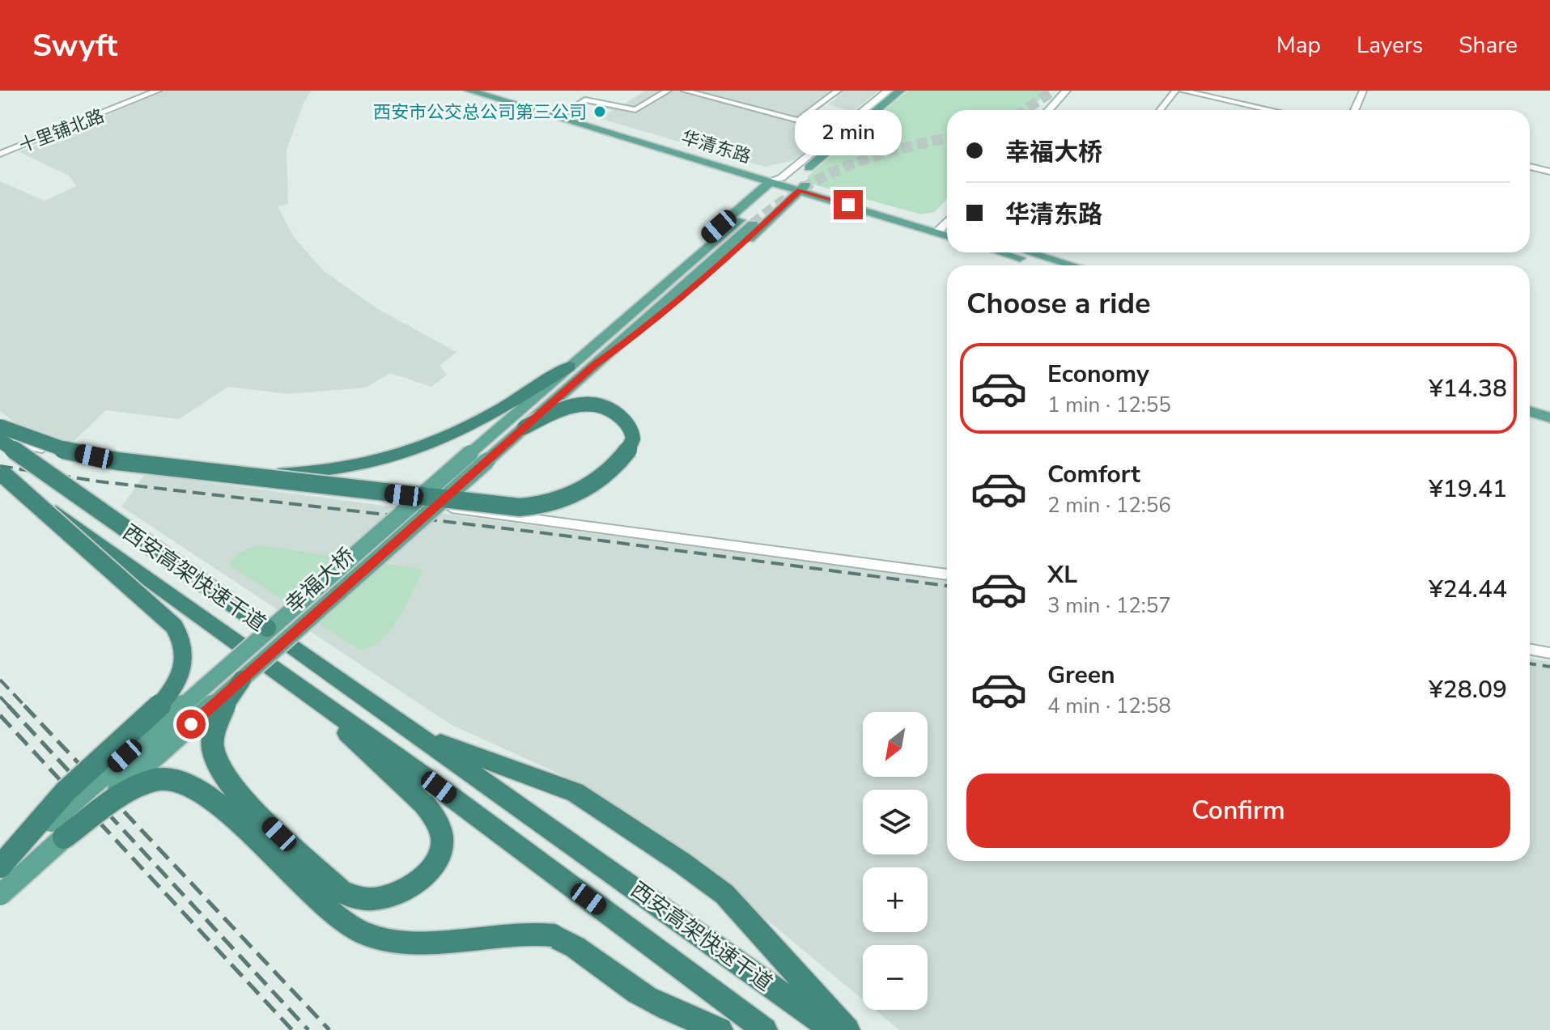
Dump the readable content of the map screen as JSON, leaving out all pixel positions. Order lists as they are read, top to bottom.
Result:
{
  "streets": {
    "highway": ["西安高架快速干道"],
    "main road": ["华清东路", "幸福大桥"],
    "street": ["十里铺北路"]
  },
  "places": ["西安市公交总公司第三公司"],
  "north": "bottom left",
  "page": {
    "header": "Swyft",
    "nav": ["Map", "Layers", "Share"],
    "bubble": "2 min",
    "banner": ["幸福大桥", "华清东路"],
    "heading": "Choose a ride",
    "list": [
      {
        "name": "Economy",
        "note": "1 min · 12:55",
        "value": "¥14.38"
      },
      {
        "name": "Comfort",
        "note": "2 min · 12:56",
        "value": "¥19.41"
      },
      {
        "name": "XL",
        "note": "3 min · 12:57",
        "value": "¥24.44"
      },
      {
        "name": "Green",
        "note": "4 min · 12:58",
        "value": "¥28.09"
      }
    ],
    "map_buttons": ["+", "−"],
    "buttons": "Confirm"
  }
}
